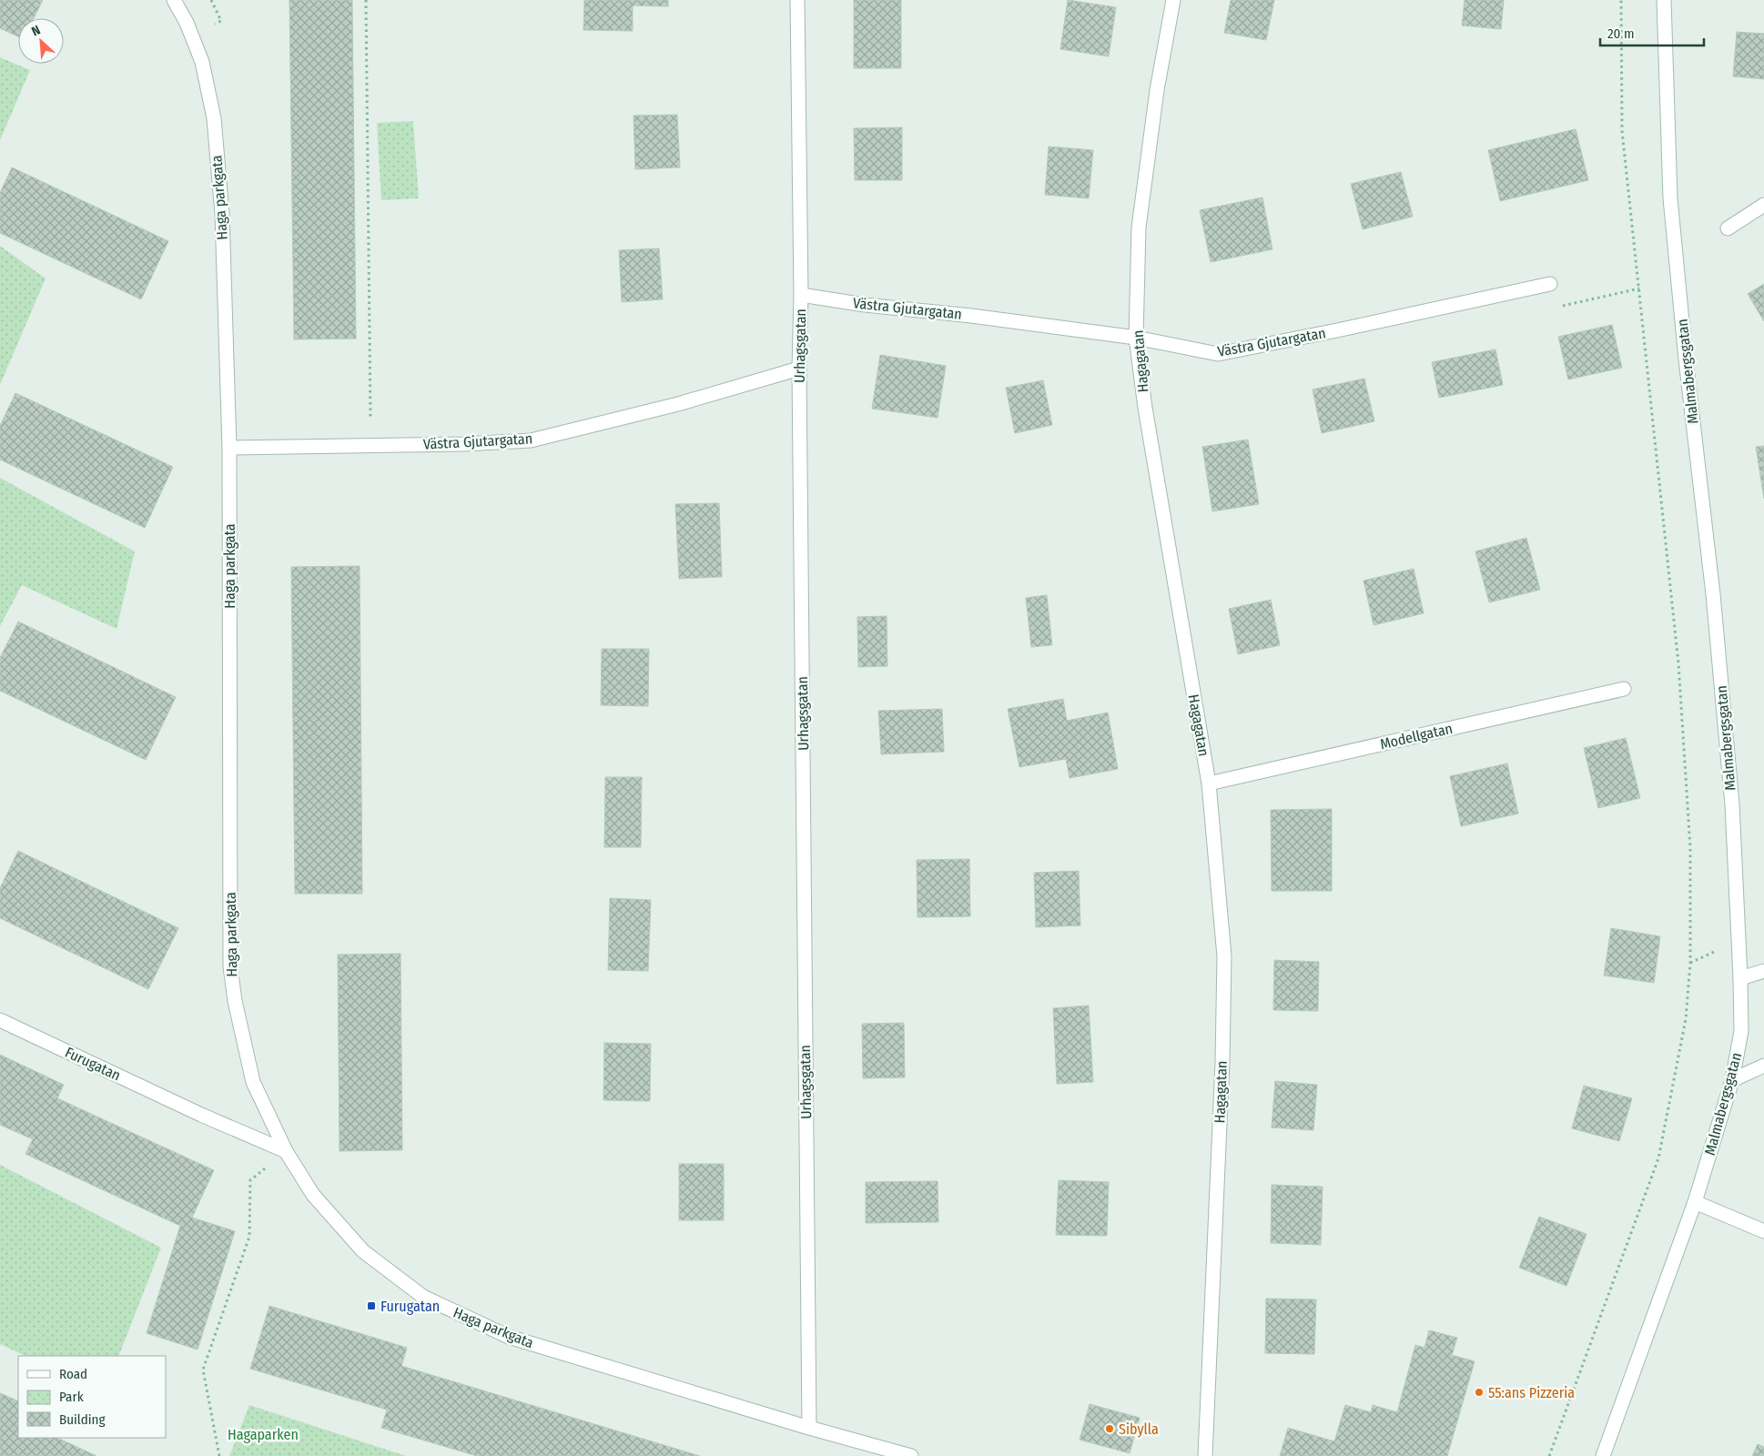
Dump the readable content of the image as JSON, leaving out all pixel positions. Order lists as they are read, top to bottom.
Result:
{
  "streets": {
    "street": [
      "Haga parkgata",
      "Västra Gjutargatan",
      "Urhagsgatan",
      "Hagagatan",
      "Malmabergsgatan",
      "Modellgatan",
      "Furugatan"
    ]
  },
  "crossings": [
    ["Haga parkgata", "Västra Gjutargatan"],
    ["Haga parkgata", "Urhagsgatan"],
    ["Haga parkgata", "Furugatan"],
    ["Västra Gjutargatan", "Urhagsgatan"],
    ["Västra Gjutargatan", "Hagagatan"],
    ["Hagagatan", "Modellgatan"]
  ],
  "parks": ["Hagaparken"],
  "places": {
    "transit": ["Furugatan"],
    "other": ["55:ans Pizzeria", "Sibylla"]
  },
  "legend": ["Road", "Park", "Building"],
  "scale_bar": "20 m",
  "north": "top left"
}
